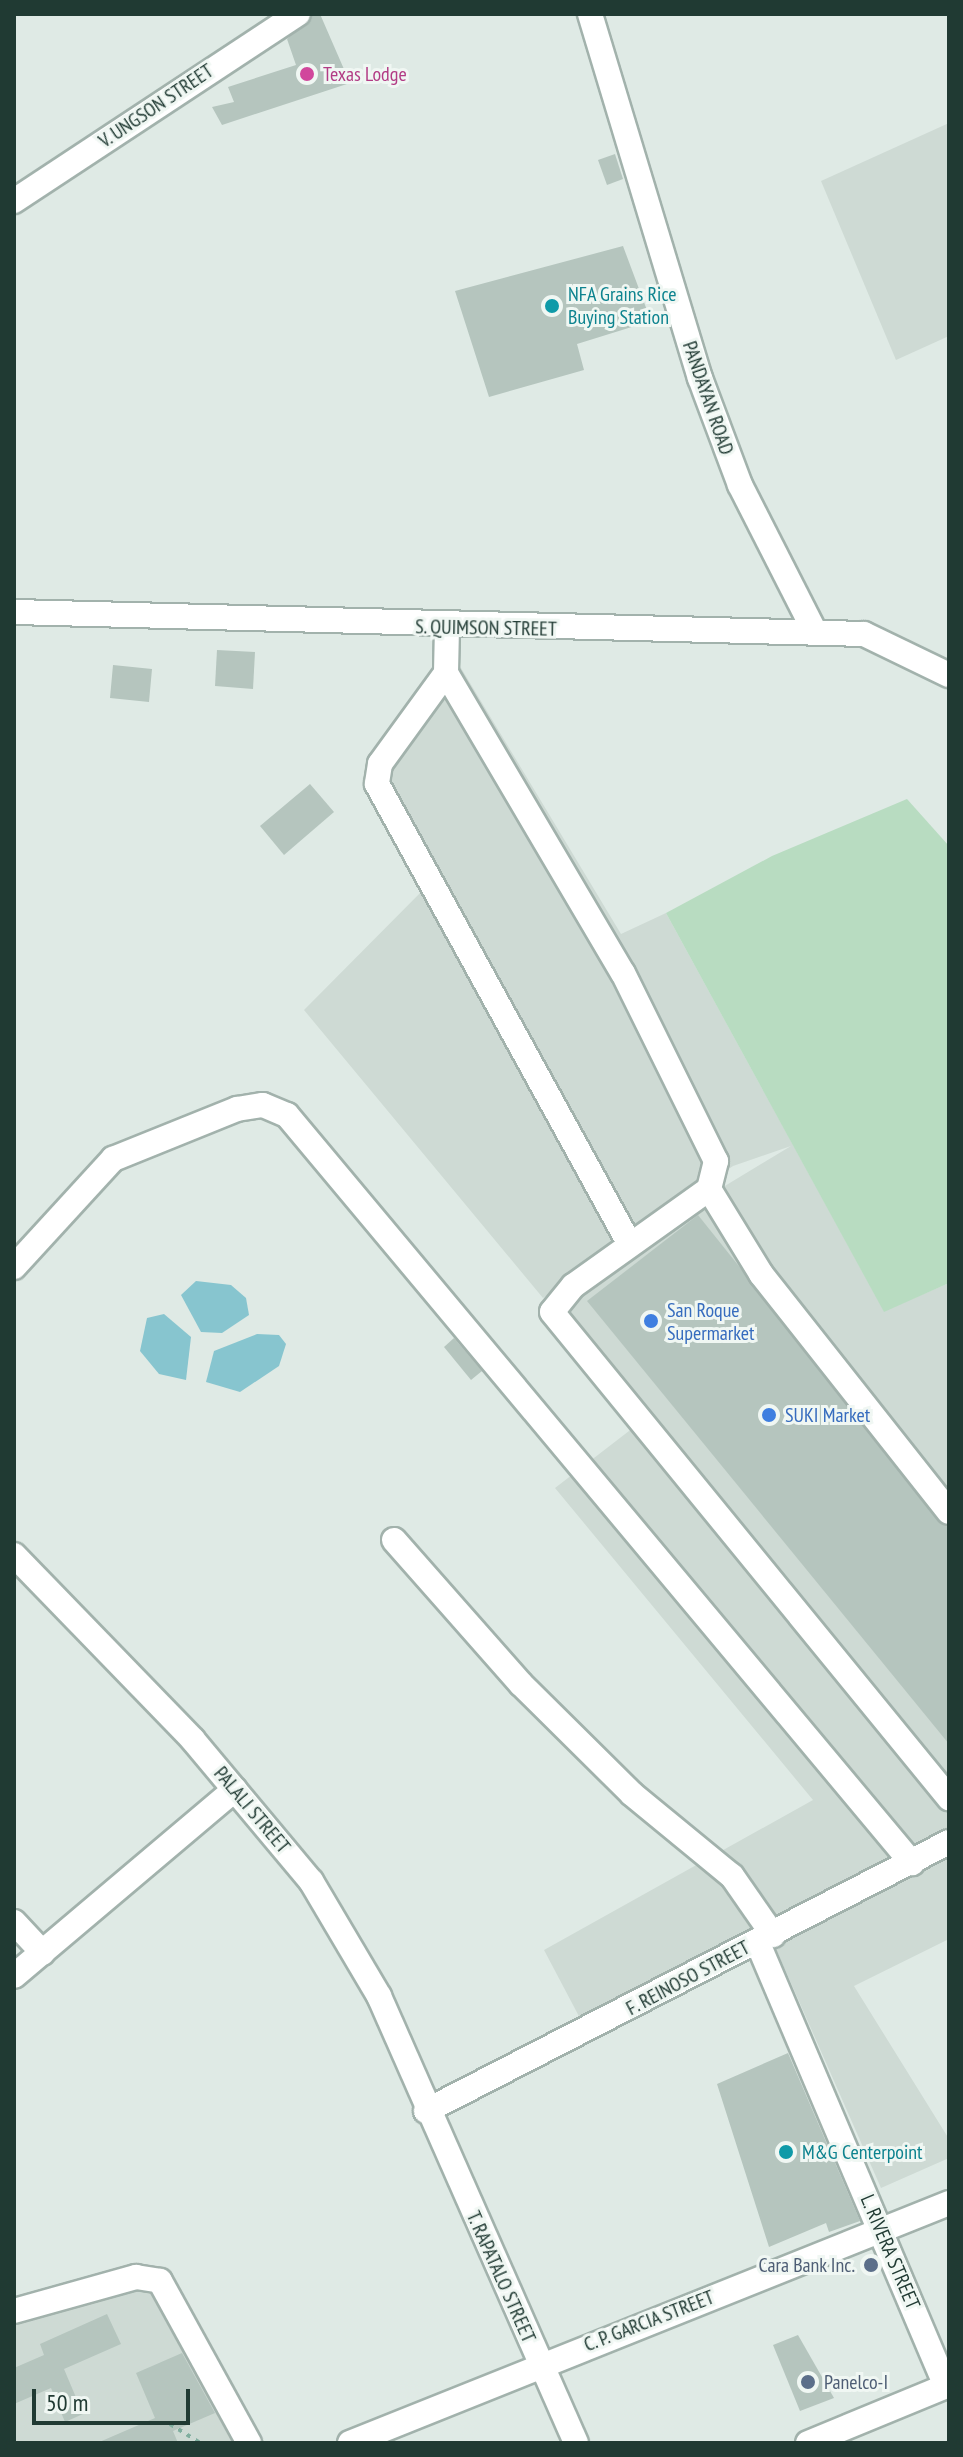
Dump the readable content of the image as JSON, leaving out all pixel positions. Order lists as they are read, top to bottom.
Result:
{
  "streets": {
    "street": [
      "V. UNGSON STREET",
      "PANDAYAN ROAD",
      "S. QUIMSON STREET",
      "PALALI STREET",
      "F. REINOSO STREET",
      "L. RIVERA STREET",
      "T. RAPATALO STREET",
      "C. P. GARCIA STREET"
    ]
  },
  "crossings": [
    ["PANDAYAN ROAD", "S. QUIMSON STREET"],
    ["PALALI STREET", "F. REINOSO STREET"],
    ["PALALI STREET", "T. RAPATALO STREET"],
    ["F. REINOSO STREET", "L. RIVERA STREET"],
    ["F. REINOSO STREET", "T. RAPATALO STREET"],
    ["L. RIVERA STREET", "C. P. GARCIA STREET"],
    ["T. RAPATALO STREET", "C. P. GARCIA STREET"]
  ],
  "places": [
    "Texas Lodge",
    "NFA Grains Rice Buying Station",
    "San Roque Supermarket",
    "SUKI Market",
    "M&G Centerpoint",
    "Cara Bank Inc.",
    "Panelco-I"
  ],
  "scale_bar": "50 m"
}
